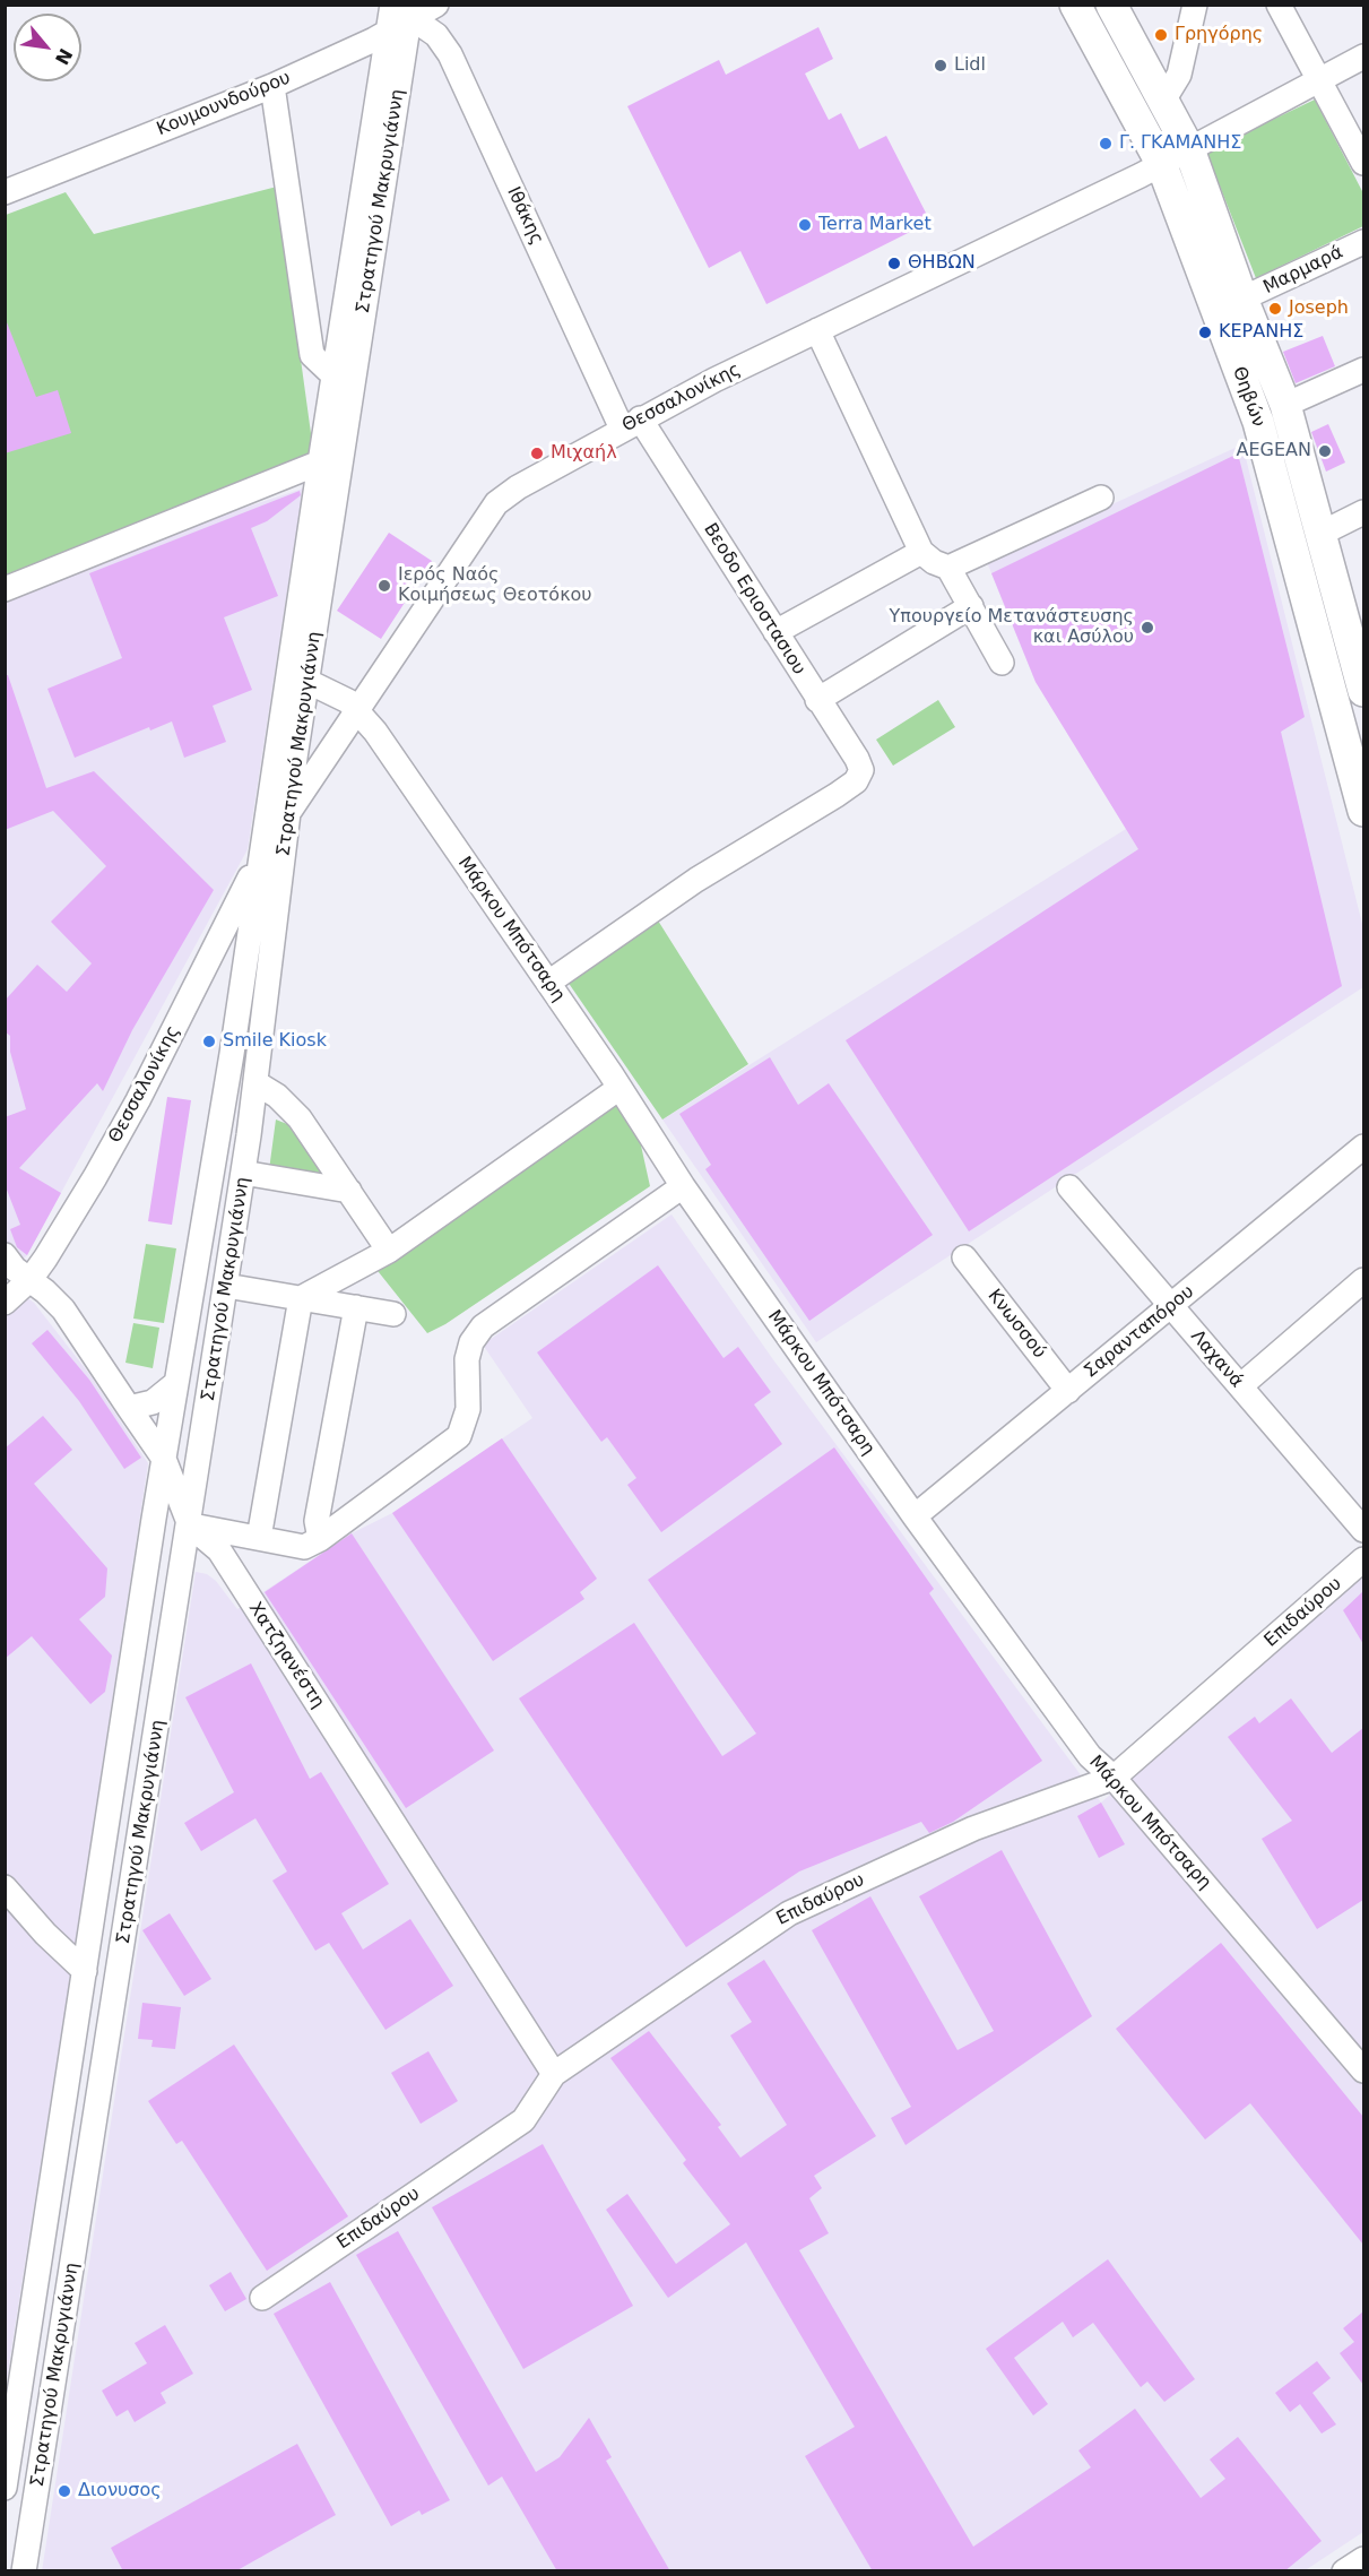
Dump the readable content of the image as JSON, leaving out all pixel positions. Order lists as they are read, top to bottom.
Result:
{
  "streets": {
    "main road": ["Θηβών"],
    "street": [
      "Κουμουνδούρου",
      "Στρατηγού Μακρυγιάννη",
      "Ιθάκης",
      "Μαρμαρά",
      "Θεσσαλονίκης",
      "Βεοδο Εριοστασιου",
      "Μάρκου Μπότσαρη",
      "Κνωσσού",
      "Σαρανταπόρου",
      "Λαχανά",
      "Επιδαύρου",
      "Χατζηανέστη"
    ]
  },
  "crossings": [
    ["Κουμουνδούρου", "Στρατηγού Μακρυγιάννη"],
    ["Κουμουνδούρου", "Ιθάκης"],
    ["Στρατηγού Μακρυγιάννη", "Ιθάκης"],
    ["Στρατηγού Μακρυγιάννη", "Θεσσαλονίκης"],
    ["Στρατηγού Μακρυγιάννη", "Μάρκου Μπότσαρη"],
    ["Στρατηγού Μακρυγιάννη", "Χατζηανέστη"],
    ["Ιθάκης", "Θεσσαλονίκης"],
    ["Ιθάκης", "Βεοδο Εριοστασιου"],
    ["Μαρμαρά", "Θηβών"],
    ["Θηβών", "Θεσσαλονίκης"],
    ["Θεσσαλονίκης", "Βεοδο Εριοστασιου"],
    ["Θεσσαλονίκης", "Μάρκου Μπότσαρη"],
    ["Θεσσαλονίκης", "Χατζηανέστη"],
    ["Βεοδο Εριοστασιου", "Μάρκου Μπότσαρη"],
    ["Μάρκου Μπότσαρη", "Σαρανταπόρου"],
    ["Μάρκου Μπότσαρη", "Επιδαύρου"],
    ["Κνωσσού", "Σαρανταπόρου"],
    ["Σαρανταπόρου", "Λαχανά"],
    ["Επιδαύρου", "Χατζηανέστη"]
  ],
  "places": [
    "Γρηγόρης",
    "Lidl",
    "Γ. ΓΚΑΜΑΝΗΣ",
    "Terra Market",
    "ΘΗΒΩΝ",
    "Joseph",
    "ΚΕΡΑΝΗΣ",
    "AEGEAN",
    "Μιχαήλ",
    "Ιερός Ναός Κοιμήσεως Θεοτόκου",
    "Υπουργείο Μετανάστευσης και Ασύλου",
    "Smile Kiosk",
    "Διονυσος"
  ],
  "north": "bottom right"
}
